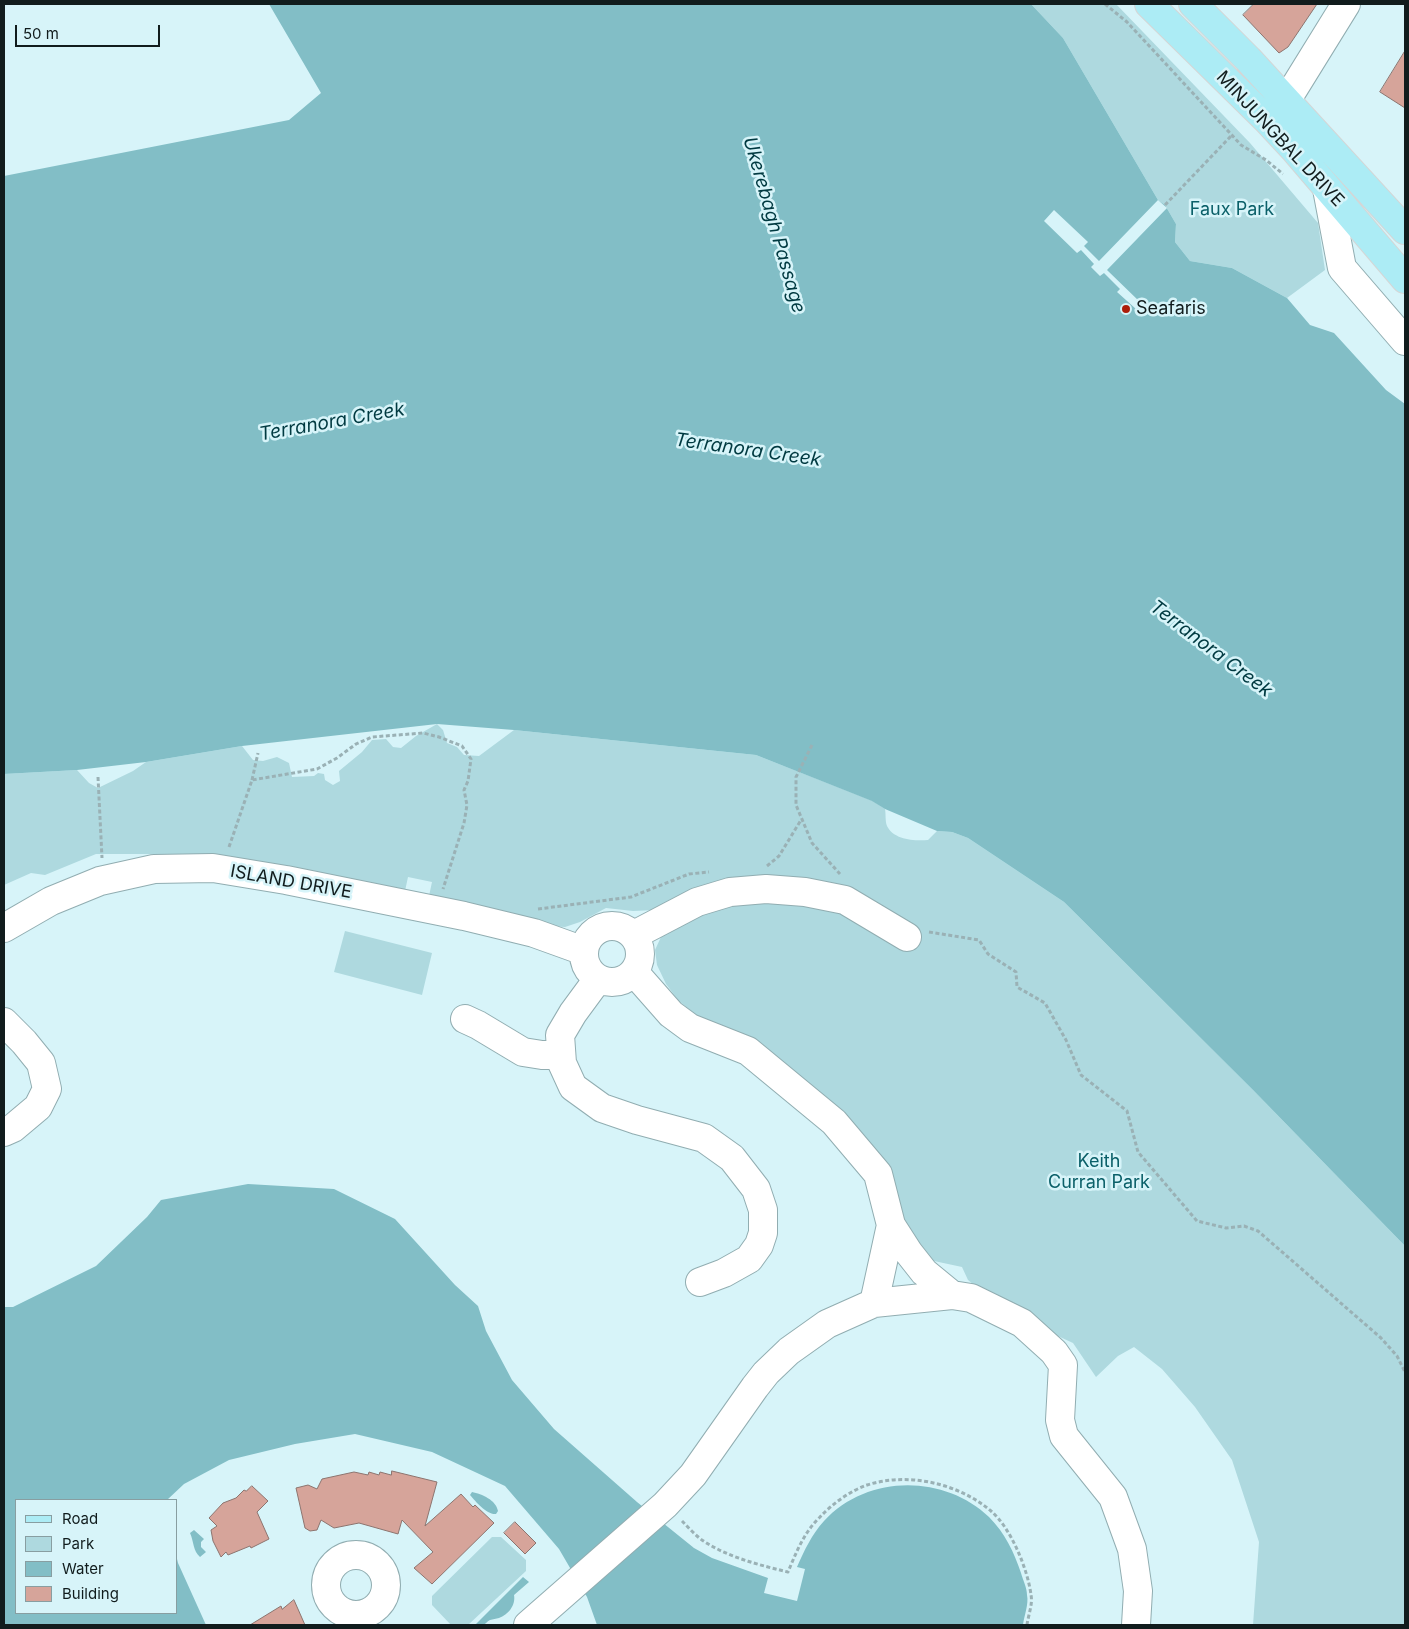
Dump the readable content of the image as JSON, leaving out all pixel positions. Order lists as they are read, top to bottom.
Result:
{
  "streets": {
    "main road": ["MINJUNGBAL DRIVE"],
    "street": ["ISLAND DRIVE"]
  },
  "water": ["Ukerebagh Passage", "Terranora Creek"],
  "parks": ["Faux Park", "Keith Curran Park"],
  "places": ["Seafaris"],
  "legend": [
    "Road",
    "Park",
    "Water",
    "Building"
  ],
  "scale_bar": "50 m"
}
